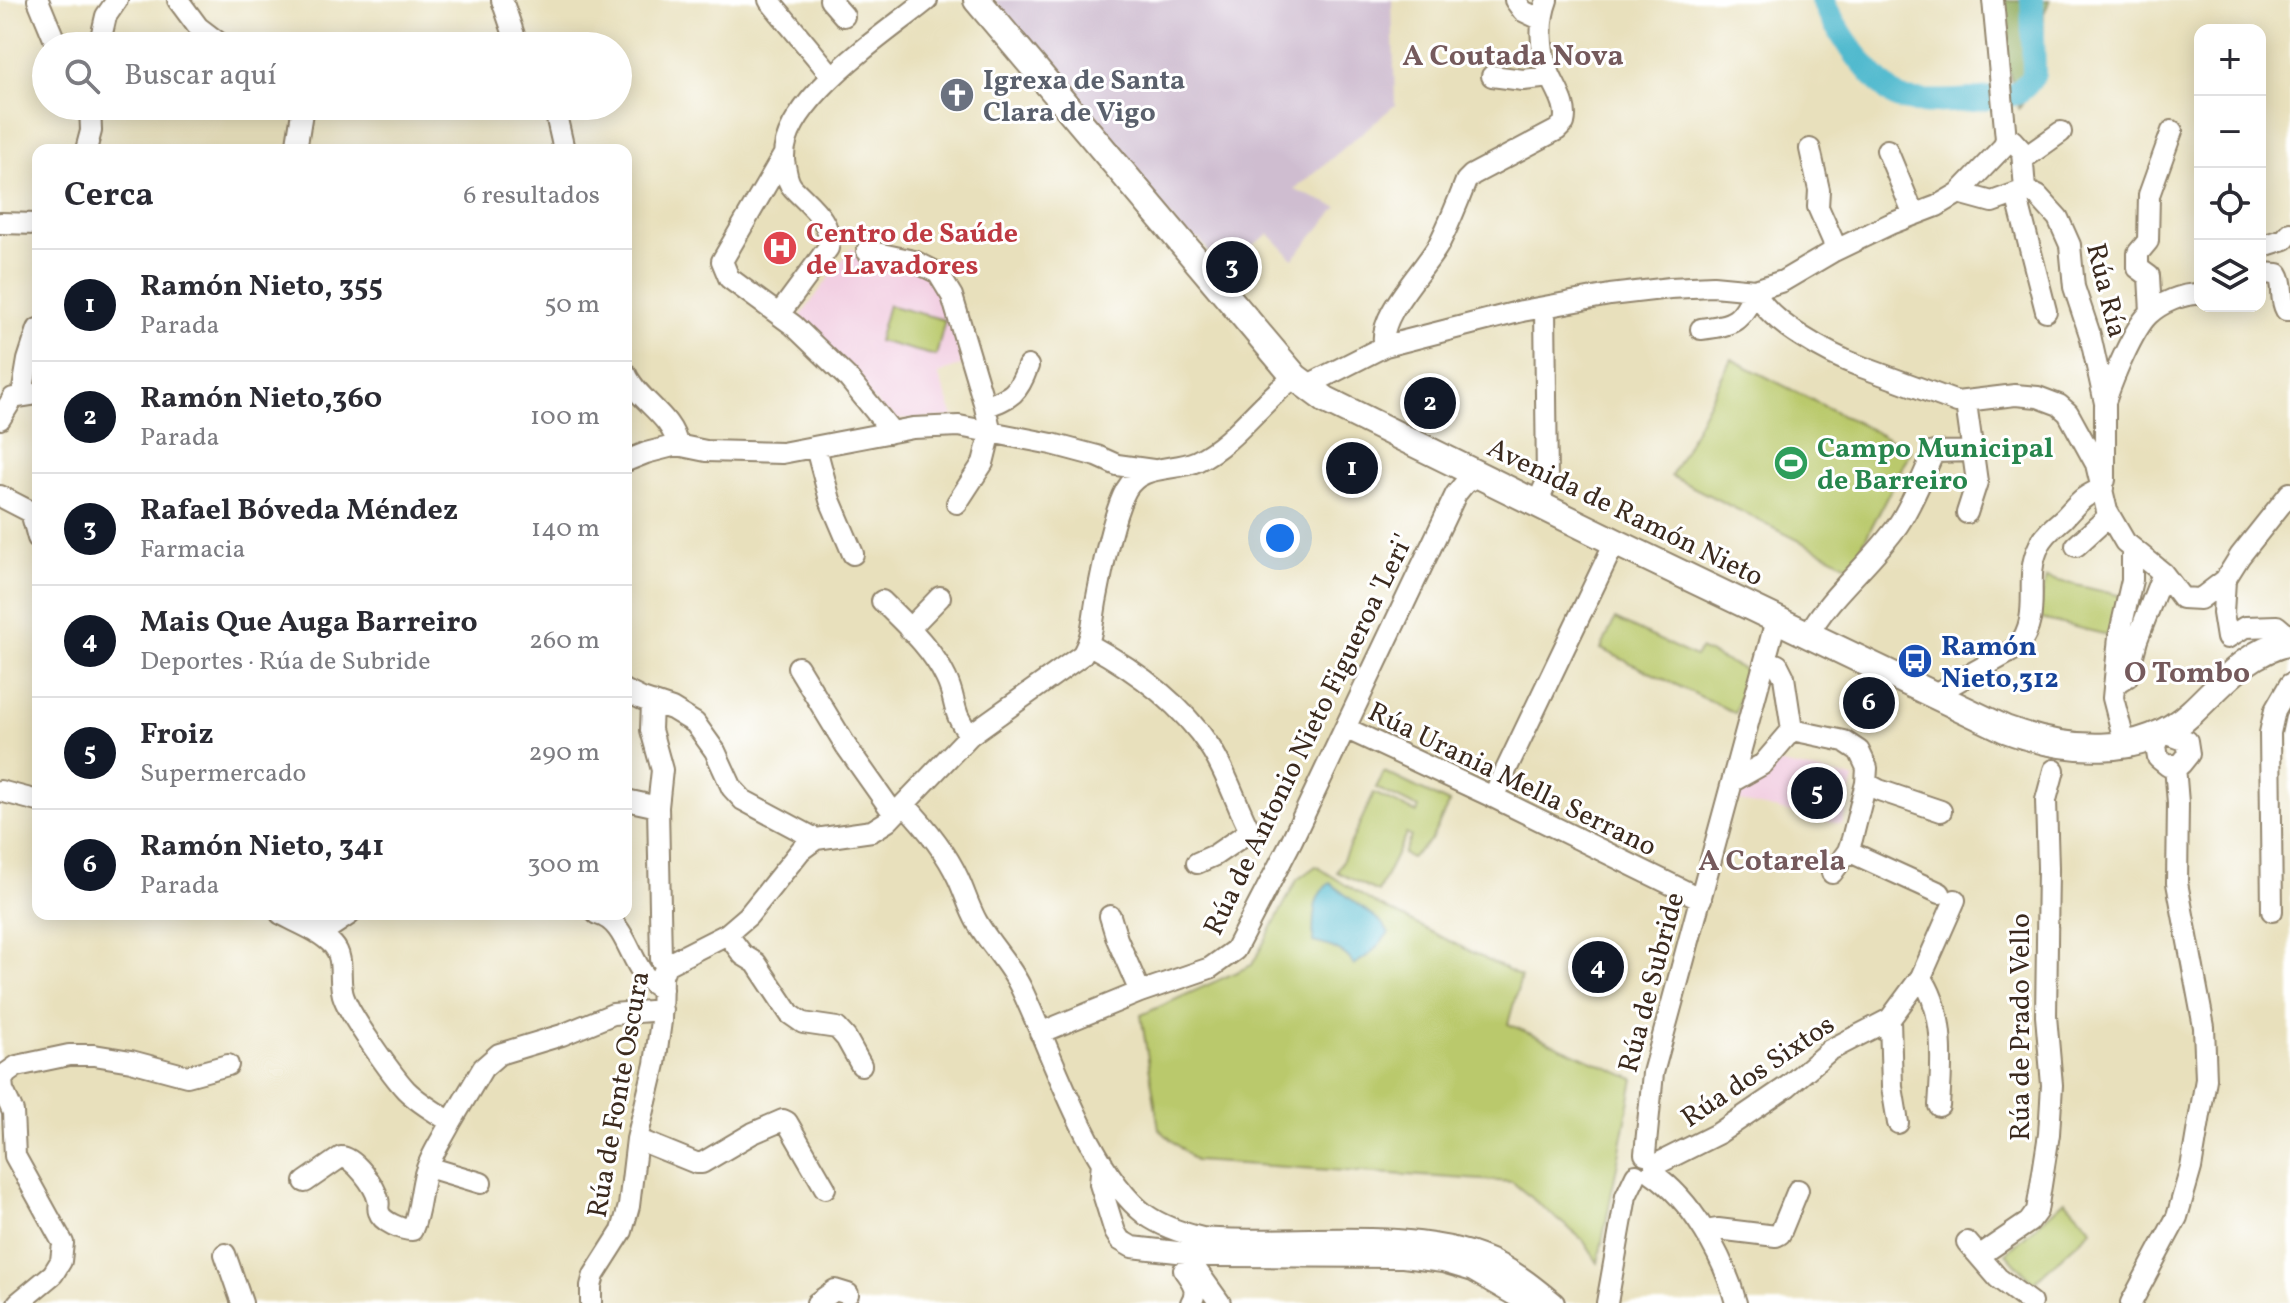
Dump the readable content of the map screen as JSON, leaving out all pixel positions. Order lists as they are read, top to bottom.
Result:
{
  "streets": {
    "main road": ["Avenida de Ramón Nieto"],
    "street": [
      "Rúa Ría",
      "Rúa de Antonio Nieto Figueroa 'Leri'",
      "Rúa Urania Mella Serrano",
      "Rúa de Subride",
      "Rúa de Prado Vello",
      "Rúa dos Sixtos",
      "Rúa de Fonte Oscura"
    ]
  },
  "crossings": [
    ["Avenida de Ramón Nieto", "Rúa de Antonio Nieto Figueroa 'Leri'"],
    ["Avenida de Ramón Nieto", "Rúa de Subride"],
    ["Rúa de Antonio Nieto Figueroa 'Leri'", "Rúa Urania Mella Serrano"],
    ["Rúa Urania Mella Serrano", "Rúa de Subride"],
    ["Rúa de Subride", "Rúa dos Sixtos"]
  ],
  "districts": ["A Coutada Nova", "O Tombo", "A Cotarela"],
  "places": {
    "church": ["Igrexa de Santa Clara de Vigo"],
    "hospital": ["Centro de Saúde de Lavadores"],
    "sports": ["Campo Municipal de Barreiro"],
    "bus stop": ["Ramón Nieto,312"]
  },
  "page": {
    "map_buttons": ["+", "−"],
    "search": "Buscar aquí",
    "heading": ["Cerca", "6 resultados"],
    "pins": [
      "3",
      "2",
      "1",
      "6",
      "5",
      "4"
    ],
    "list": [
      {
        "mark": "1",
        "name": "Ramón Nieto, 355",
        "note": "Parada",
        "value": "50 m"
      },
      {
        "mark": "2",
        "name": "Ramón Nieto,360",
        "note": "Parada",
        "value": "100 m"
      },
      {
        "mark": "3",
        "name": "Rafael Bóveda Méndez",
        "note": "Farmacia",
        "value": "140 m"
      },
      {
        "mark": "4",
        "name": "Mais Que Auga Barreiro",
        "note": "Deportes · Rúa de Subride",
        "value": "260 m"
      },
      {
        "mark": "5",
        "name": "Froiz",
        "note": "Supermercado",
        "value": "290 m"
      },
      {
        "mark": "6",
        "name": "Ramón Nieto, 341",
        "note": "Parada",
        "value": "300 m"
      }
    ]
  }
}
